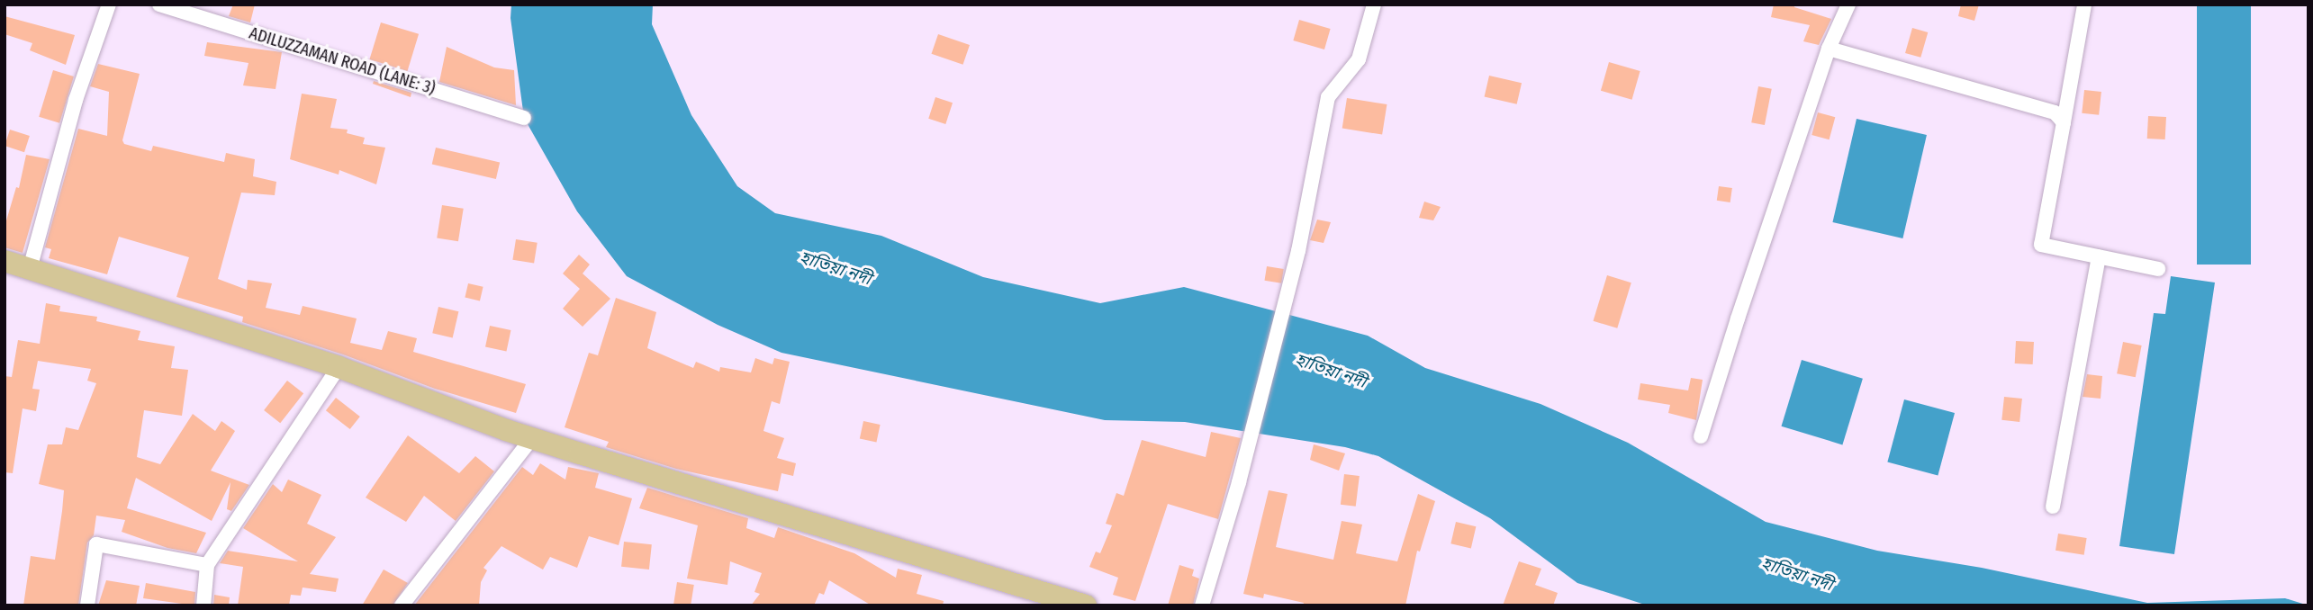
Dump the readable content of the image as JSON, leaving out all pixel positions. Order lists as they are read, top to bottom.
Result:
{
  "streets": {
    "street": ["ADILUZZAMAN ROAD (LANE: 3)"]
  },
  "water": ["হাতিয়া নদী"]
}
